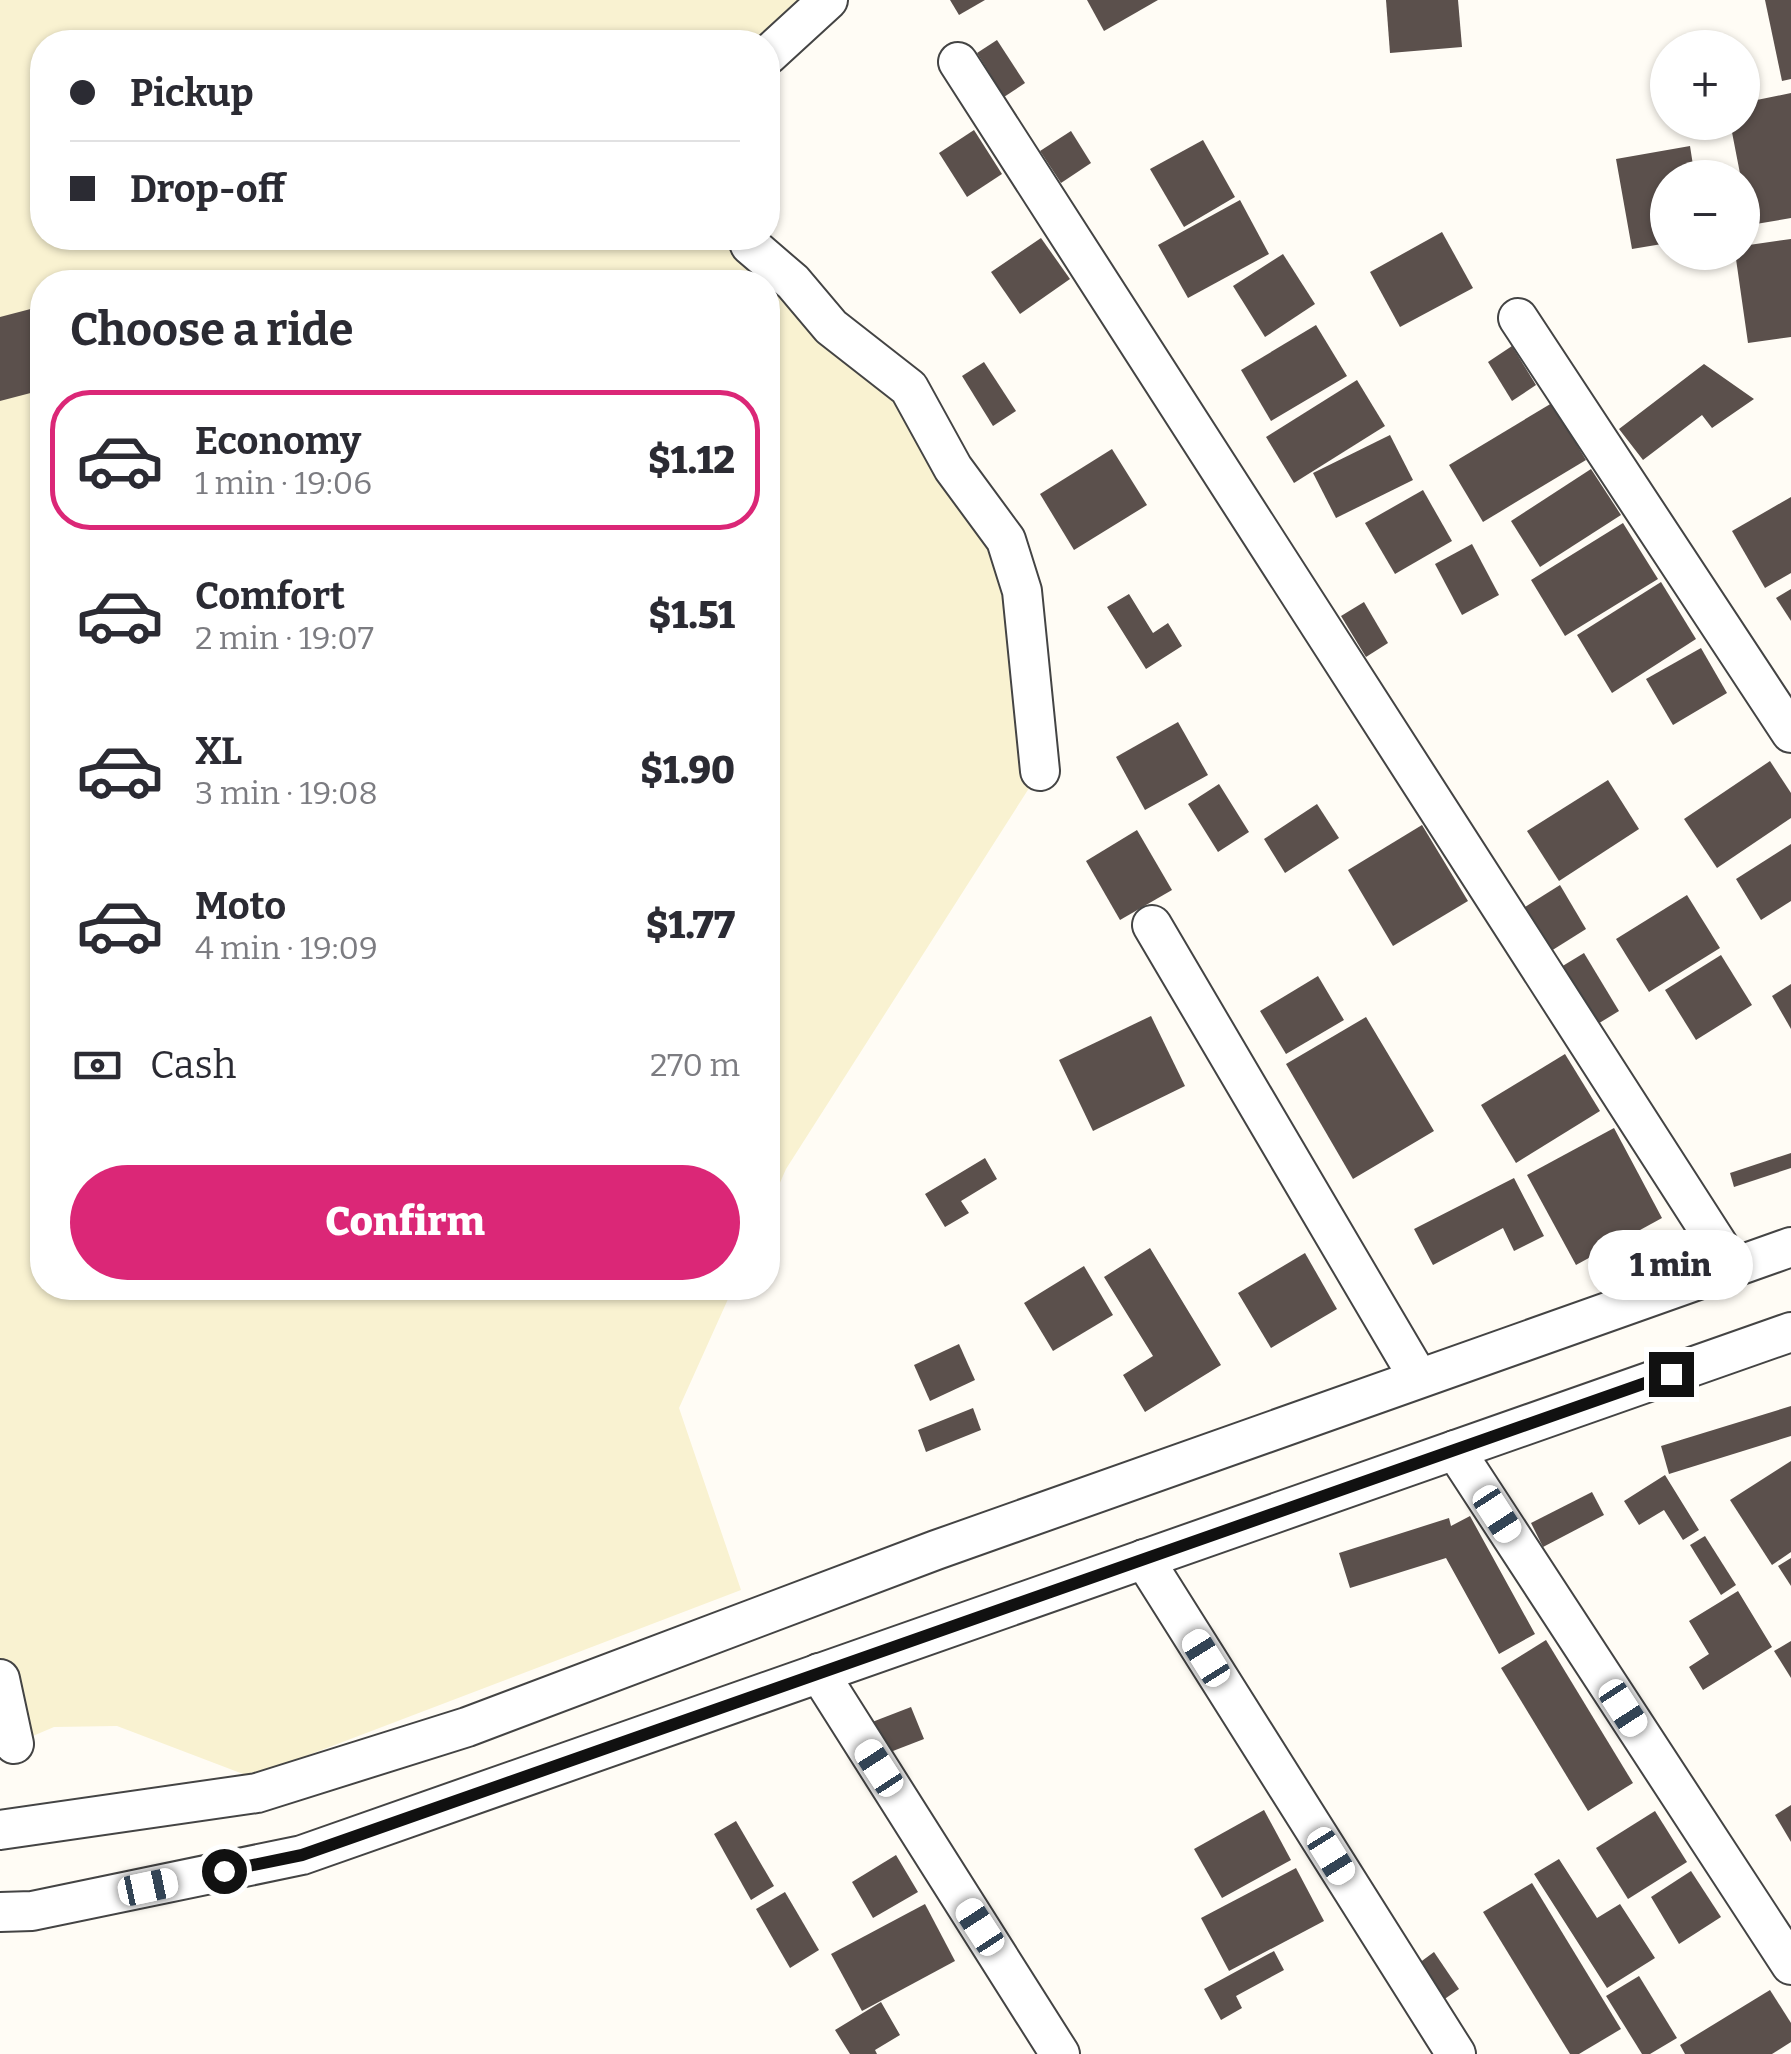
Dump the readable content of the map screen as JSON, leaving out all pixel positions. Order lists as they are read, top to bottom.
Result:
{
  "page": {
    "map_buttons": ["+", "−"],
    "banner": ["Pickup", "Drop-off"],
    "heading": "Choose a ride",
    "list": [
      {
        "name": "Economy",
        "note": "1 min · 19:06",
        "value": "$1.12"
      },
      {
        "name": "Comfort",
        "note": "2 min · 19:07",
        "value": "$1.51"
      },
      {
        "name": "XL",
        "note": "3 min · 19:08",
        "value": "$1.90"
      },
      {
        "name": "Moto",
        "note": "4 min · 19:09",
        "value": "$1.77"
      }
    ],
    "pay": ["Cash", "270 m"],
    "buttons": "Confirm",
    "bubble": "1 min"
  }
}
